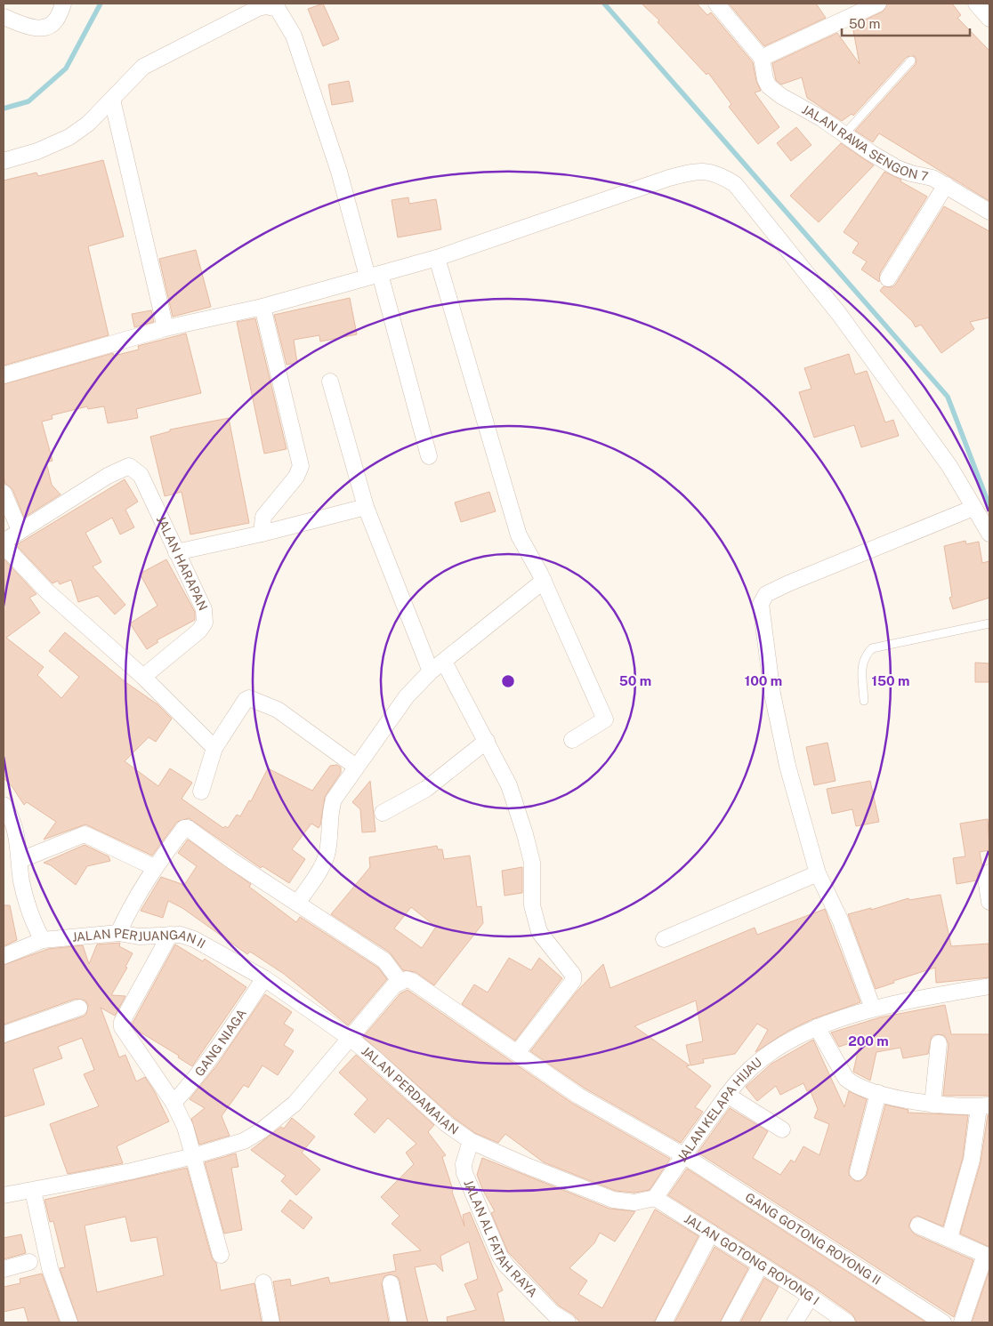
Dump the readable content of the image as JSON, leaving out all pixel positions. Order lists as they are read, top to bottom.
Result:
{
  "streets": {
    "street": [
      "JALAN RAWA SENGON 7",
      "JALAN HARAPAN",
      "JALAN PERJUANGAN II",
      "GANG NIAGA",
      "JALAN PERDAMAIAN",
      "JALAN KELAPA HIJAU",
      "JALAN AL FATAH RAYA",
      "GANG GOTONG ROYONG II",
      "JALAN GOTONG ROYONG I"
    ]
  },
  "crossings": [
    ["JALAN PERJUANGAN II", "GANG NIAGA"],
    ["JALAN PERJUANGAN II", "JALAN PERDAMAIAN"],
    ["JALAN PERDAMAIAN", "JALAN AL FATAH RAYA"],
    ["JALAN KELAPA HIJAU", "GANG GOTONG ROYONG II"],
    ["JALAN KELAPA HIJAU", "JALAN GOTONG ROYONG I"]
  ],
  "scale_bar": "50 m",
  "rings": [
    "50 m",
    "100 m",
    "150 m",
    "200 m"
  ]
}
